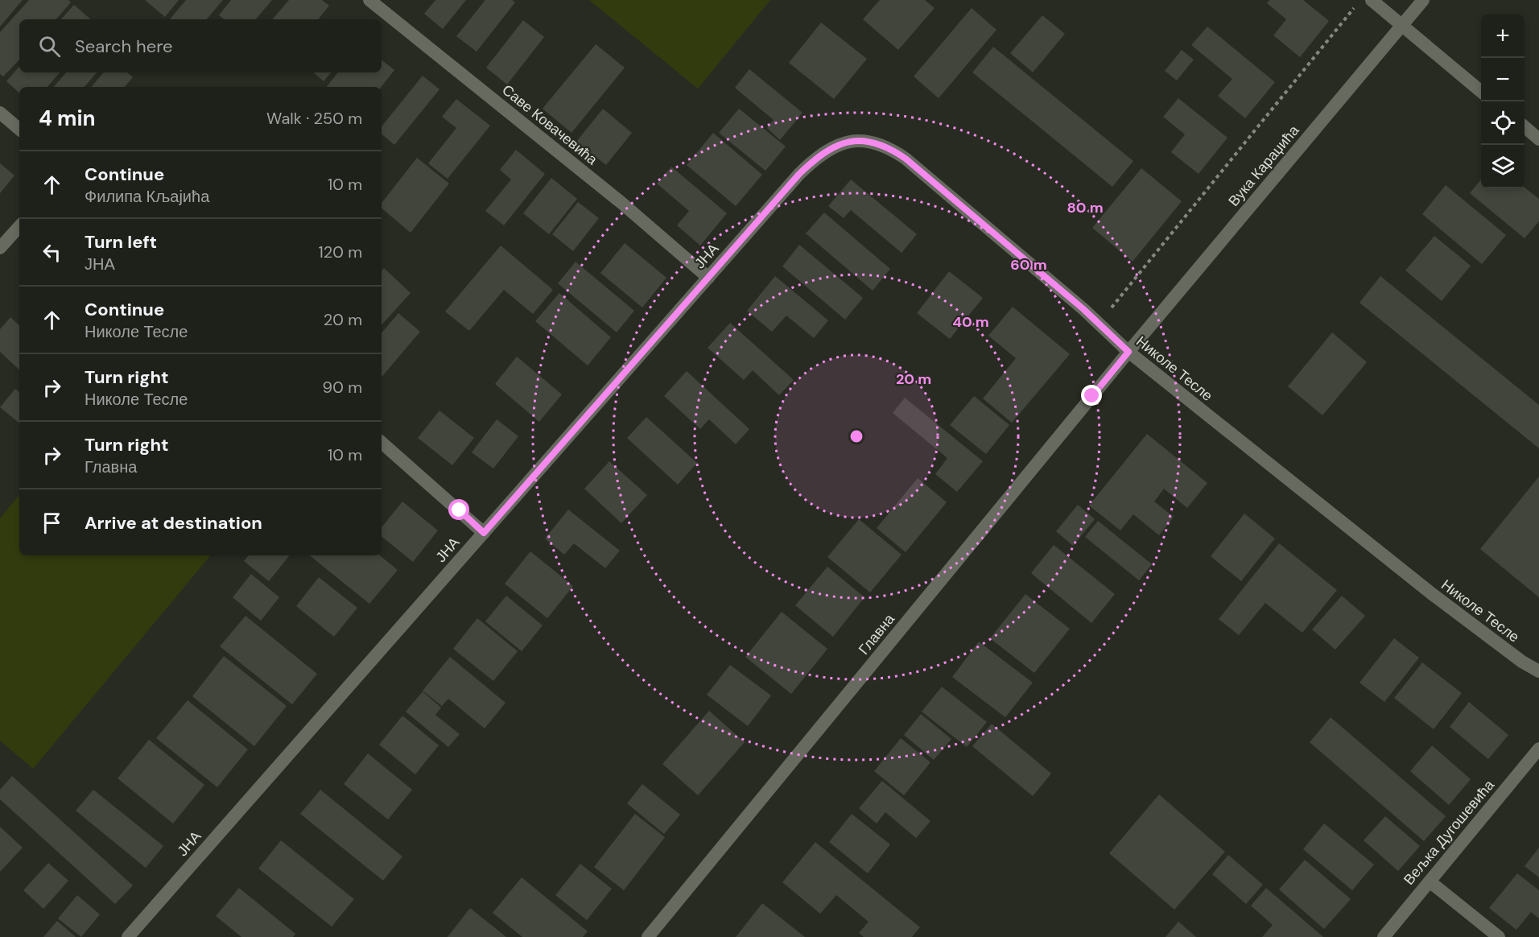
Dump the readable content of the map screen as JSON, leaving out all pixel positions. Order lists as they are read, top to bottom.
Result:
{
  "streets": {
    "street": [
      "Саве Ковачевића",
      "Вука Караџића",
      "ЈНА",
      "Николе Тесле",
      "Главна",
      "Вељка Дугошевића"
    ]
  },
  "crossings": [
    ["Саве Ковачевића", "ЈНА"],
    ["Вука Караџића", "Николе Тесле"],
    ["Вука Караџића", "Главна"],
    ["ЈНА", "Николе Тесле"],
    ["Николе Тесле", "Главна"]
  ],
  "page": {
    "map_buttons": ["+", "−"],
    "search": "Search here",
    "heading": ["4 min", "Walk · 250 m"],
    "list": [
      ["Continue", "Филипа Кљајића", "10 m"],
      ["Turn left", "ЈНА", "120 m"],
      ["Continue", "Николе Тесле", "20 m"],
      ["Turn right", "Николе Тесле", "90 m"],
      ["Turn right", "Главна", "10 m"],
      "Arrive at destination"
    ]
  },
  "rings": [
    "80 m",
    "60 m",
    "40 m",
    "20 m"
  ]
}
